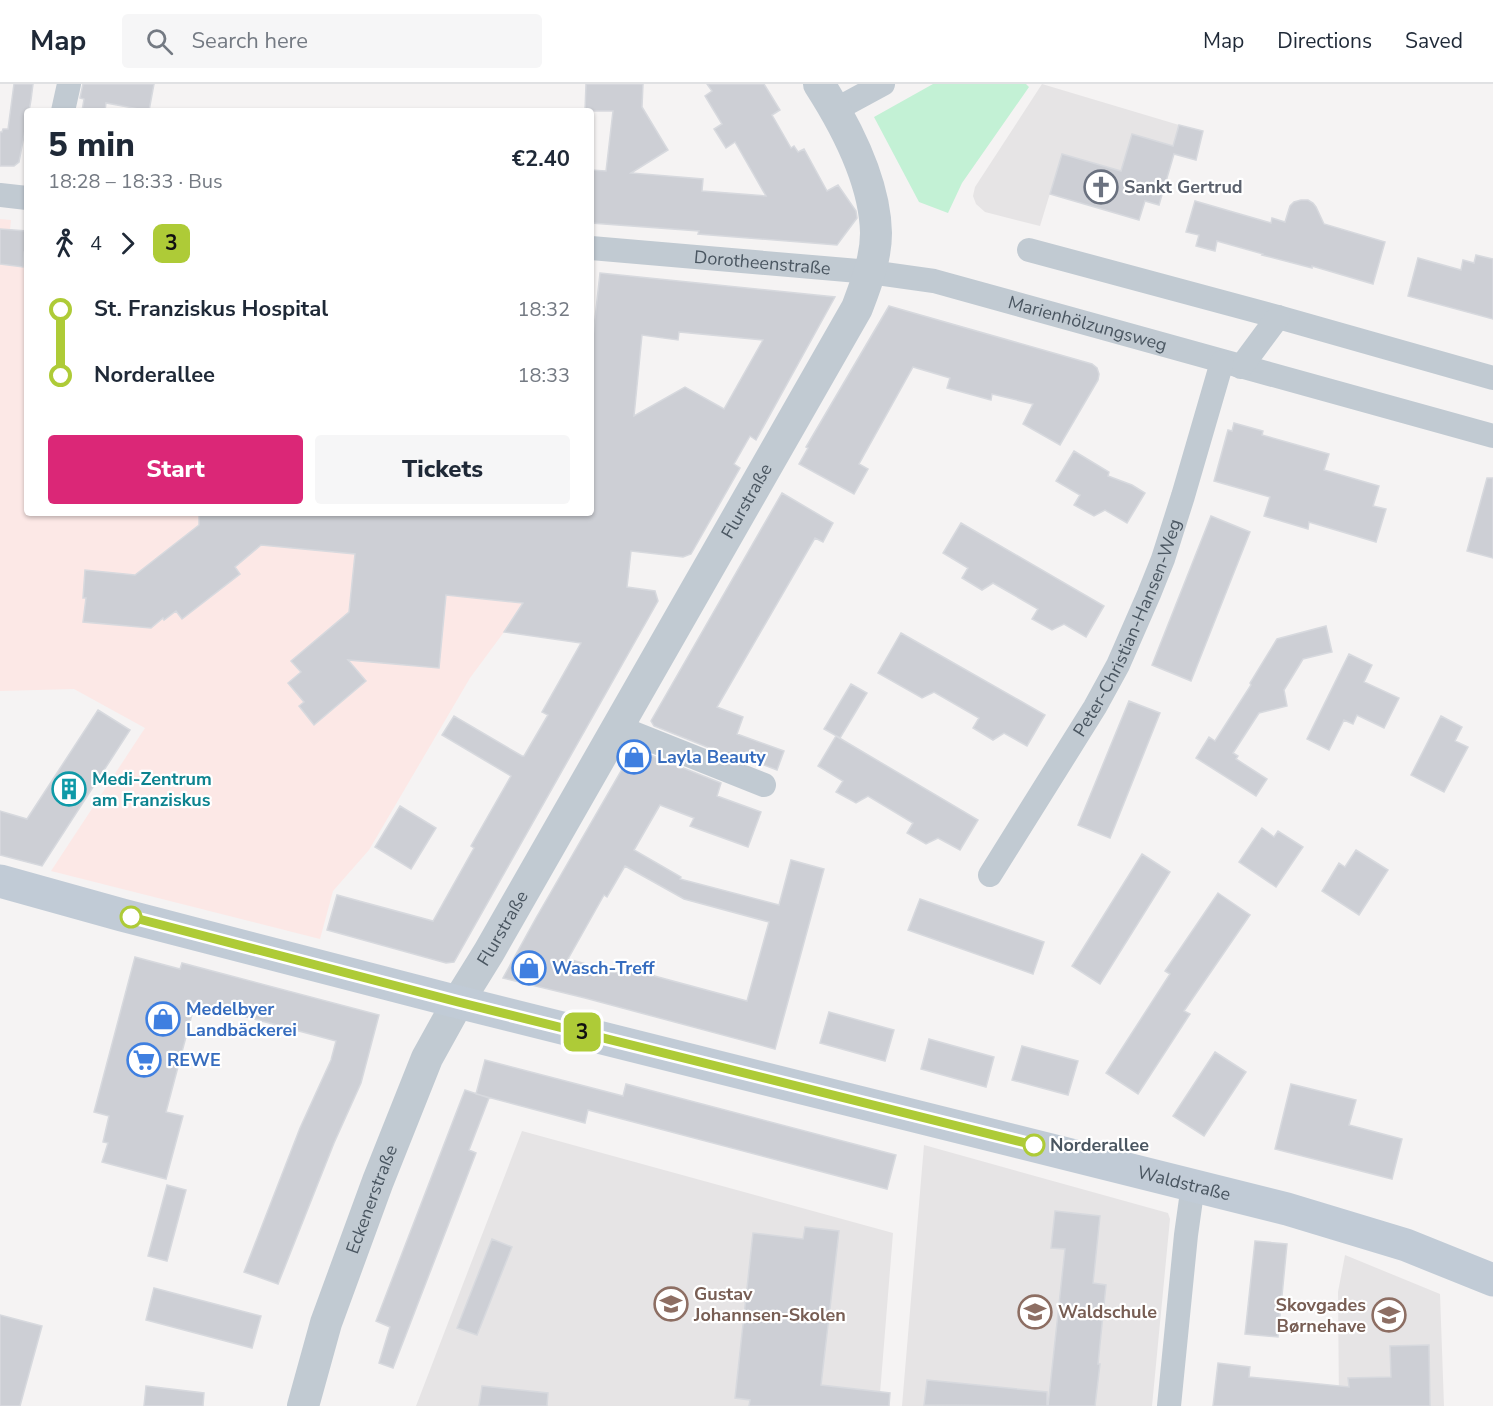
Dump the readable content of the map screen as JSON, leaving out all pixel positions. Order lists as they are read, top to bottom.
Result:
{
  "streets": {
    "main road": ["Waldstraße"],
    "street": [
      "Dorotheenstraße",
      "Marienhölzungsweg",
      "Flurstraße",
      "Peter-Christian-Hansen-Weg",
      "Eckenerstraße"
    ]
  },
  "crossings": [
    ["Dorotheenstraße", "Marienhölzungsweg"],
    ["Dorotheenstraße", "Flurstraße"],
    ["Marienhölzungsweg", "Peter-Christian-Hansen-Weg"],
    ["Flurstraße", "Waldstraße"],
    ["Flurstraße", "Eckenerstraße"],
    ["Waldstraße", "Eckenerstraße"]
  ],
  "places": {
    "church": ["Sankt Gertrud"],
    "shop": ["Layla Beauty", "Wasch-Treff", "Medelbyer Landbäckerei"],
    "building": ["Medi-Zentrum am Franziskus"],
    "supermarket": ["REWE"],
    "other": ["Norderallee"],
    "school or university": ["Gustav Johannsen-Skolen", "Waldschule", "Skovgades Børnehave"]
  },
  "lines": ["bus line 3"],
  "page": {
    "header": "Map",
    "search": "Search here",
    "nav": ["Map", "Directions", "Saved"],
    "on_map": "3",
    "heading": ["5 min", "18:28 – 18:33 · Bus", "€2.40"],
    "legs": ["4", "3"],
    "list": [
      {
        "name": "St. Franziskus Hospital",
        "value": "18:32"
      },
      {
        "name": "Norderallee",
        "value": "18:33"
      }
    ],
    "buttons": ["Start", "Tickets"]
  }
}
